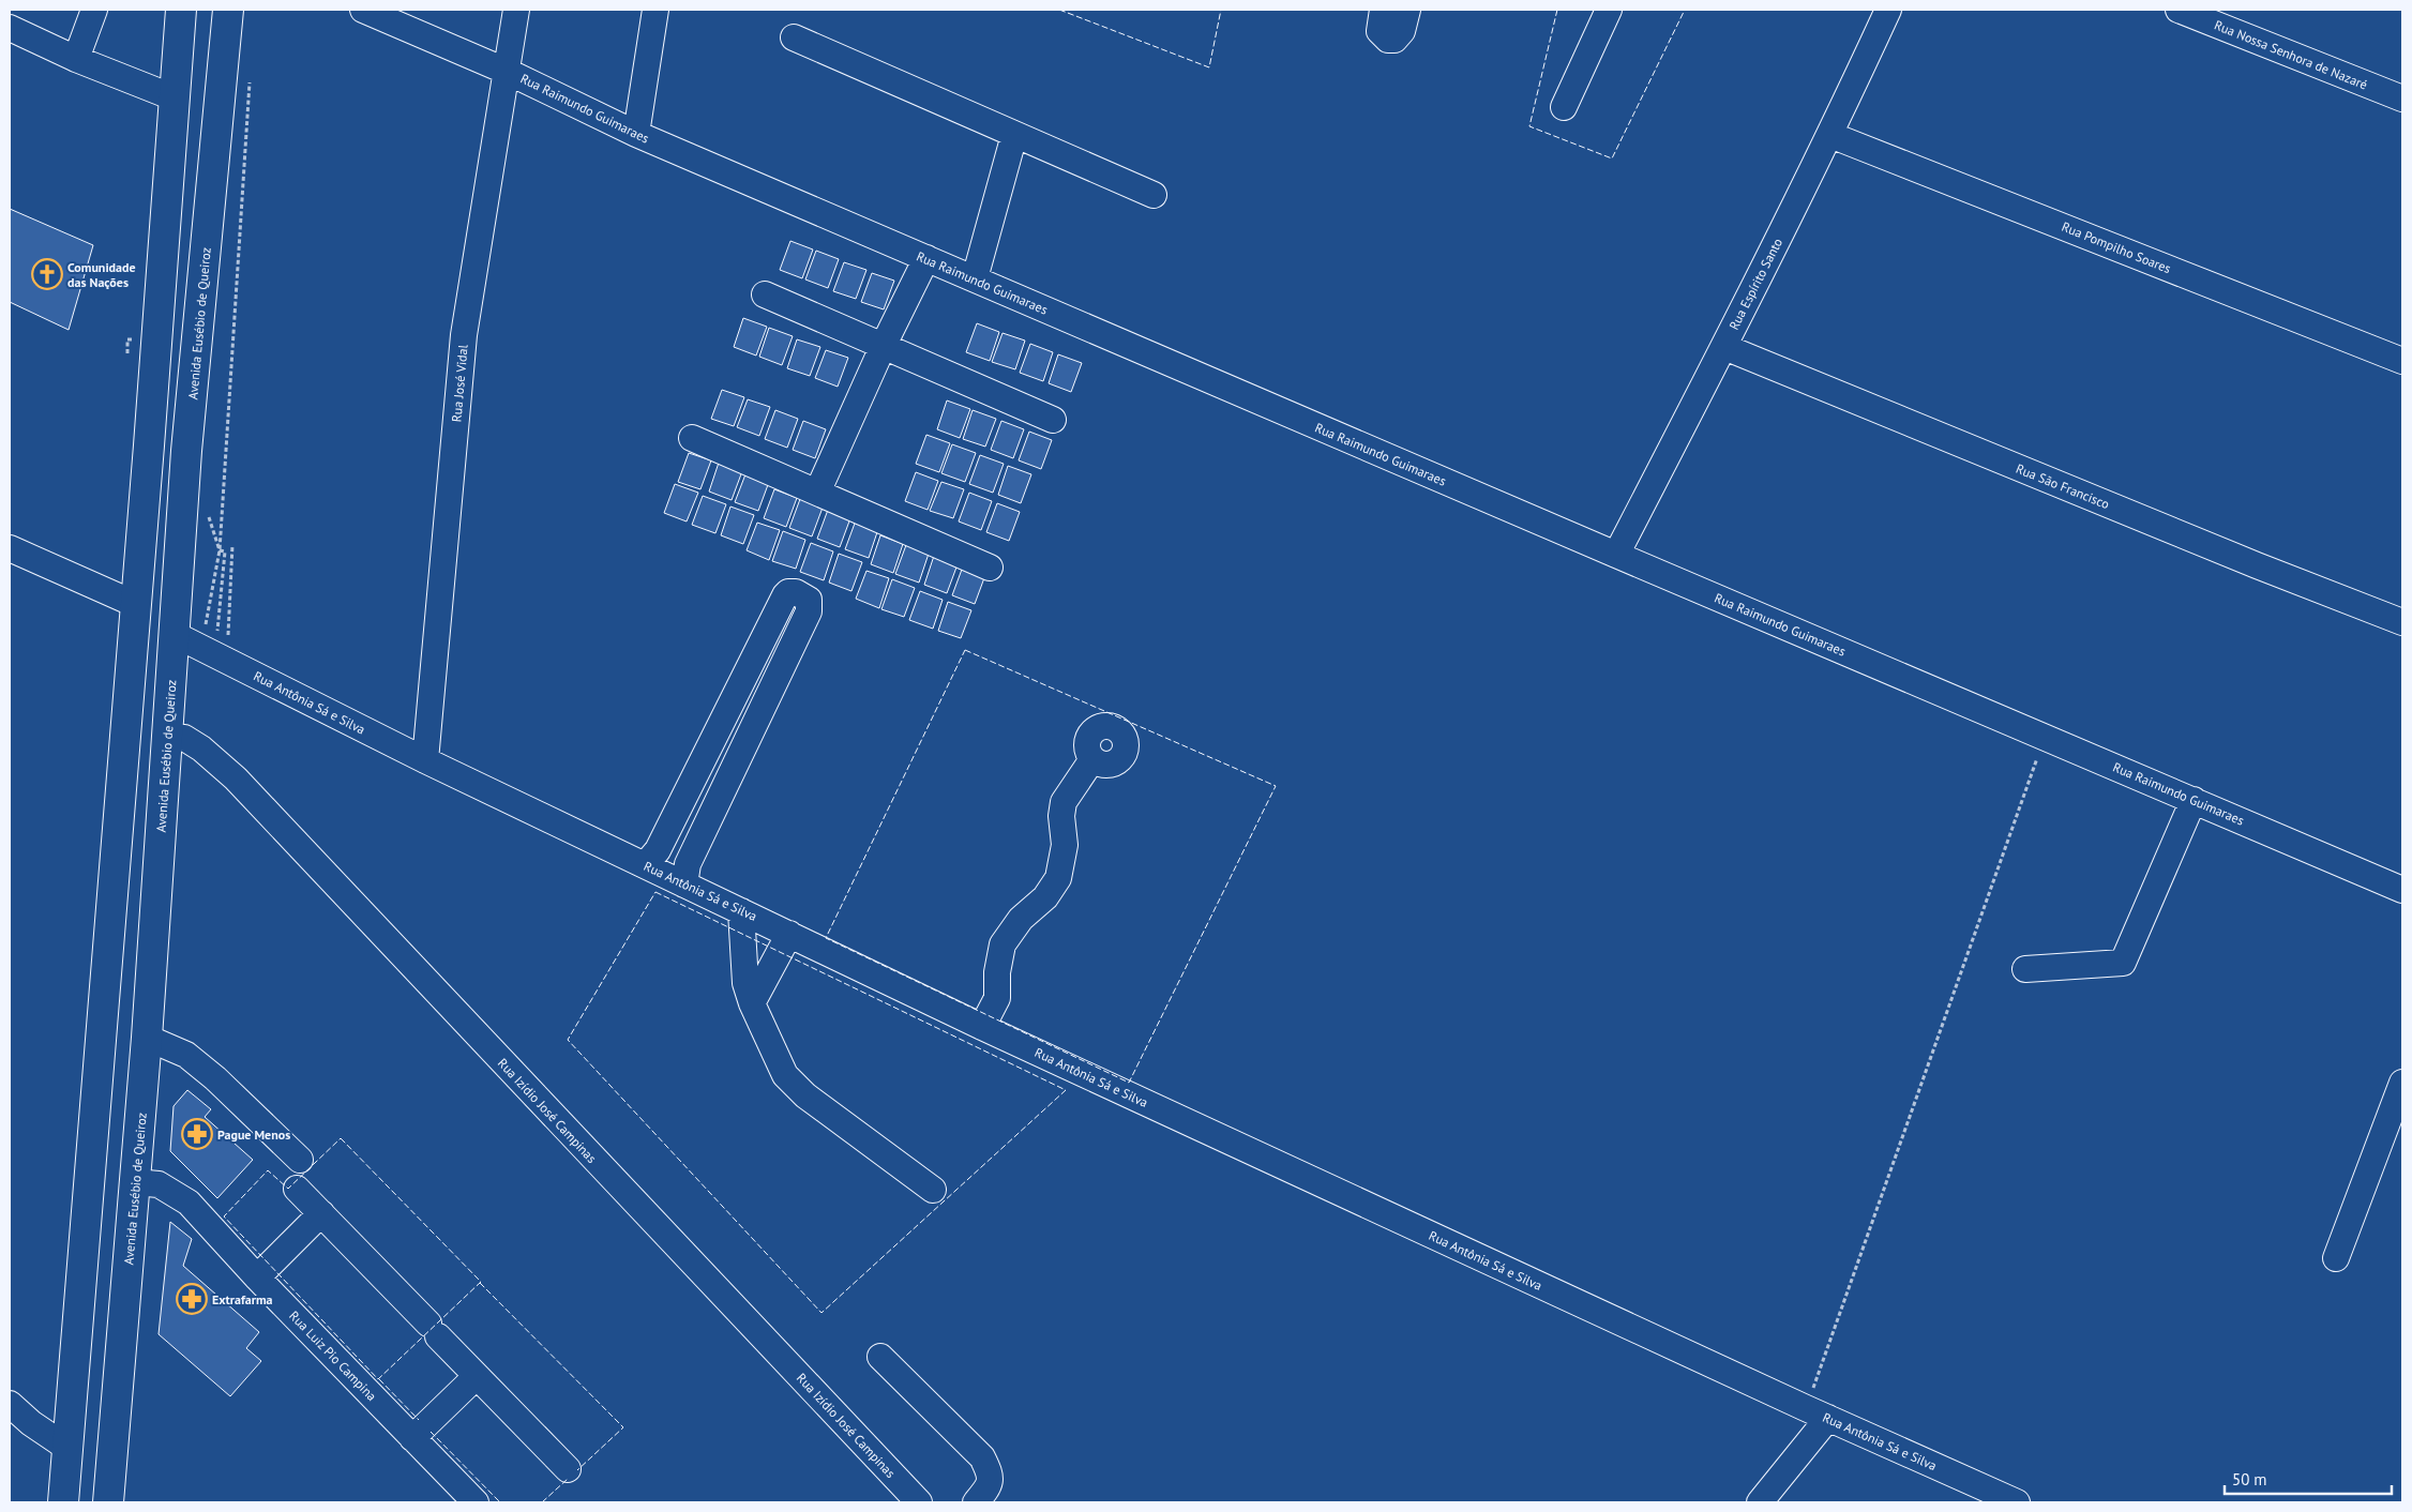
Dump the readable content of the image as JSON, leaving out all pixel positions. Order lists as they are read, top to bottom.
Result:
{
  "streets": {
    "highway": ["Avenida Eusébio de Queiroz"],
    "street": [
      "Rua Nossa Senhora de Nazaré",
      "Rua Raimundo Guimaraes",
      "Rua Pompilho Soares",
      "Rua Espírito Santo",
      "Rua José Vidal",
      "Rua São Francisco",
      "Rua Antônia Sá e Silva",
      "Rua Izídio José Campinas",
      "Rua Luiz Pio Campina"
    ]
  },
  "crossings": [
    ["Rua Raimundo Guimaraes", "Rua Espírito Santo"],
    ["Rua Raimundo Guimaraes", "Rua José Vidal"],
    ["Rua Pompilho Soares", "Rua Espírito Santo"],
    ["Rua Espírito Santo", "Rua São Francisco"],
    ["Avenida Eusébio de Queiroz", "Rua Antônia Sá e Silva"],
    ["Avenida Eusébio de Queiroz", "Rua Izídio José Campinas"],
    ["Avenida Eusébio de Queiroz", "Rua Luiz Pio Campina"],
    ["Rua José Vidal", "Rua Antônia Sá e Silva"]
  ],
  "places": {
    "church": ["Comunidade das Nações"],
    "pharmacy": ["Pague Menos", "Extrafarma"]
  },
  "scale_bar": "50 m"
}
